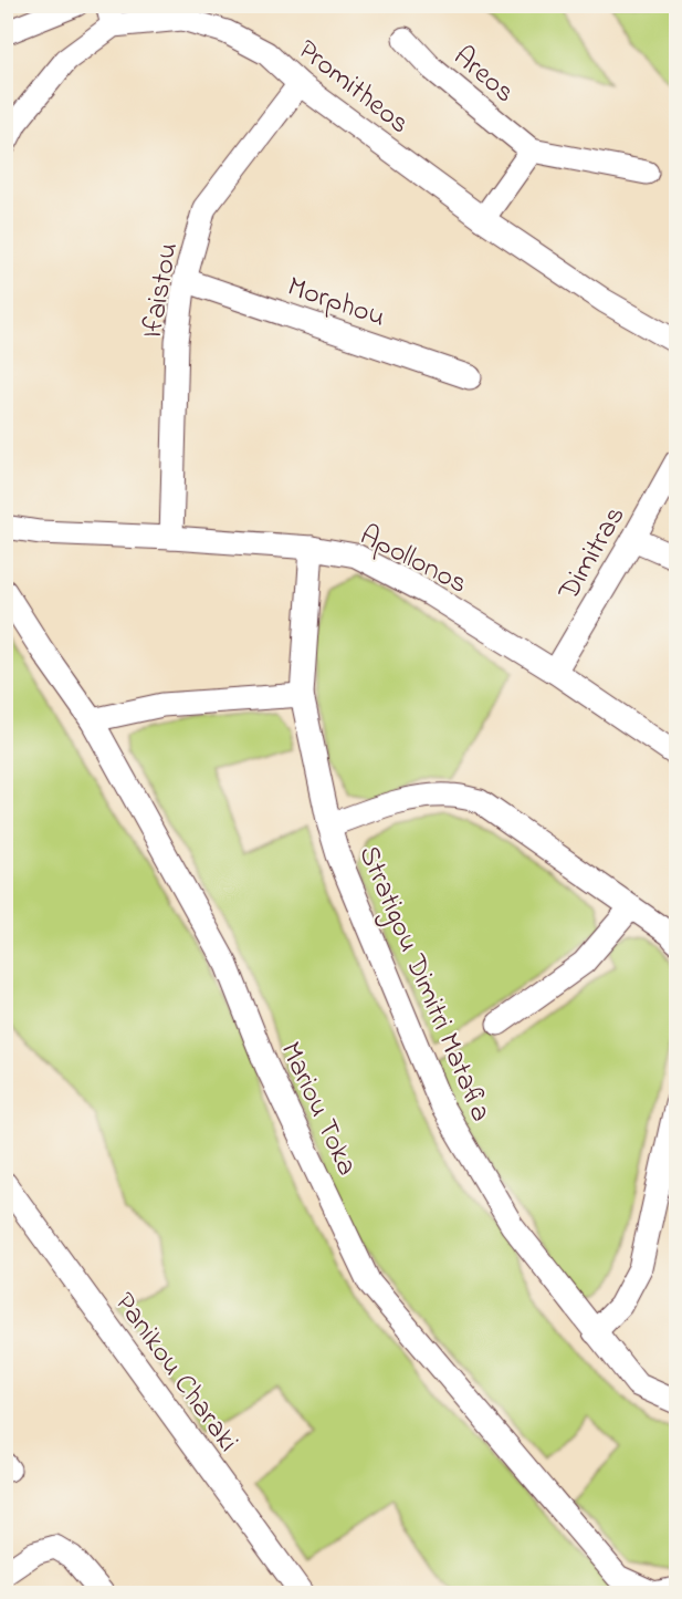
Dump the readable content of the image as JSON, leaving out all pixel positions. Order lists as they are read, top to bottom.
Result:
{
  "streets": {
    "street": [
      "Areos",
      "Promitheos",
      "Ifaistou",
      "Morphou",
      "Dimitras",
      "Apollonos",
      "Stratigou Dimitri Matafia",
      "Mariou Toka",
      "Panikou Charaki"
    ]
  },
  "crossings": [
    ["Promitheos", "Ifaistou"],
    ["Ifaistou", "Morphou"],
    ["Ifaistou", "Apollonos"],
    ["Dimitras", "Apollonos"],
    ["Apollonos", "Stratigou Dimitri Matafia"]
  ]
}
